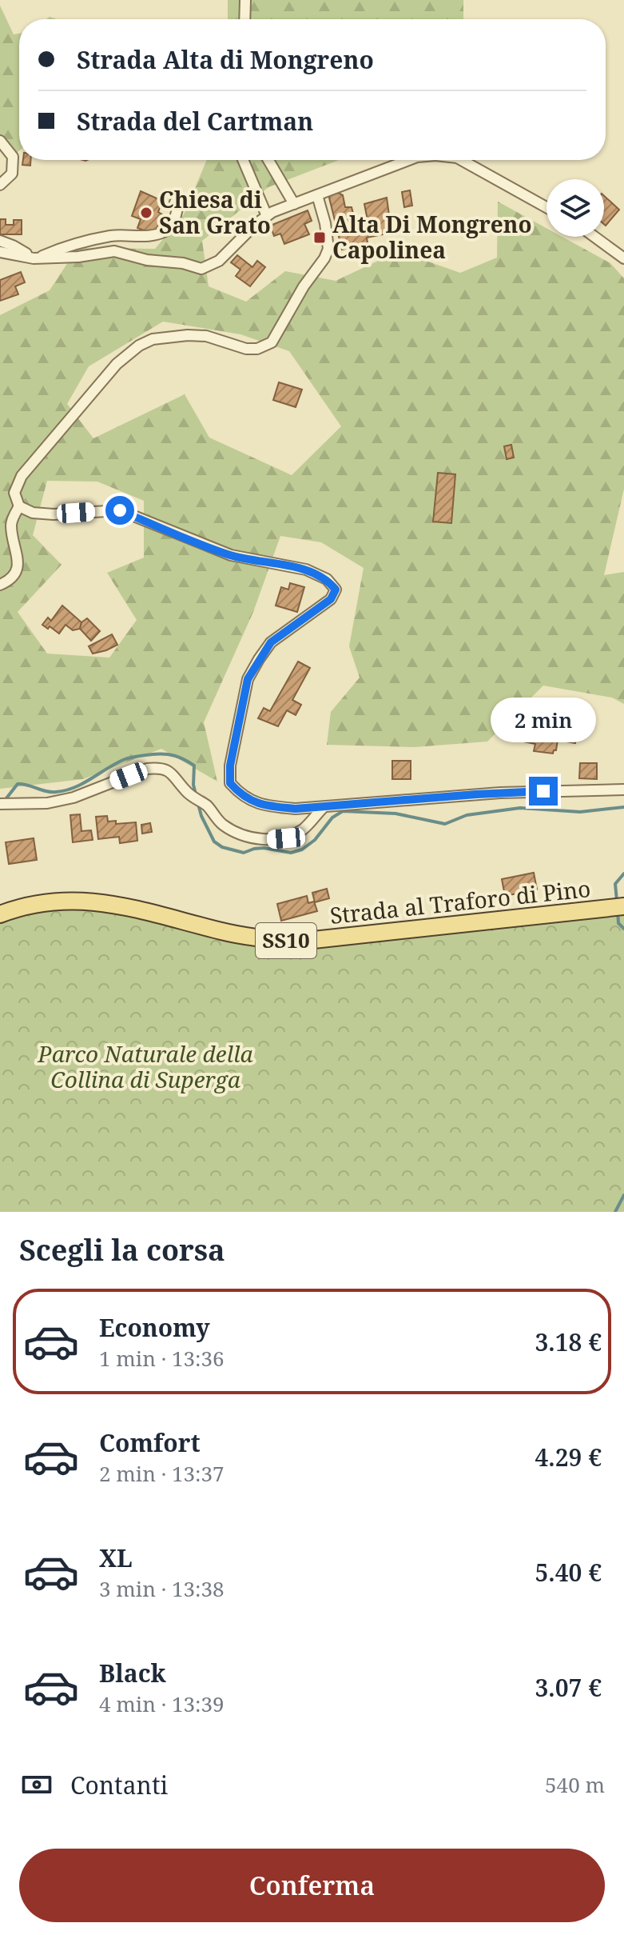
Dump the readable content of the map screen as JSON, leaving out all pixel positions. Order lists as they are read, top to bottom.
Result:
{
  "streets": {
    "main road": ["Strada al Traforo di Pino", "SS10"]
  },
  "parks": ["Parco Naturale della Collina di Superga"],
  "places": {
    "other": ["Chiesa di San Grato"],
    "transit": ["Alta Di Mongreno Capolinea"]
  },
  "page": {
    "banner": ["Strada Alta di Mongreno", "Strada del Cartman"],
    "bubble": "2 min",
    "heading": "Scegli la corsa",
    "list": [
      {
        "name": "Economy",
        "note": "1 min · 13:36",
        "value": "3.18 €"
      },
      {
        "name": "Comfort",
        "note": "2 min · 13:37",
        "value": "4.29 €"
      },
      {
        "name": "XL",
        "note": "3 min · 13:38",
        "value": "5.40 €"
      },
      {
        "name": "Black",
        "note": "4 min · 13:39",
        "value": "3.07 €"
      }
    ],
    "pay": ["Contanti", "540 m"],
    "buttons": "Conferma"
  }
}
